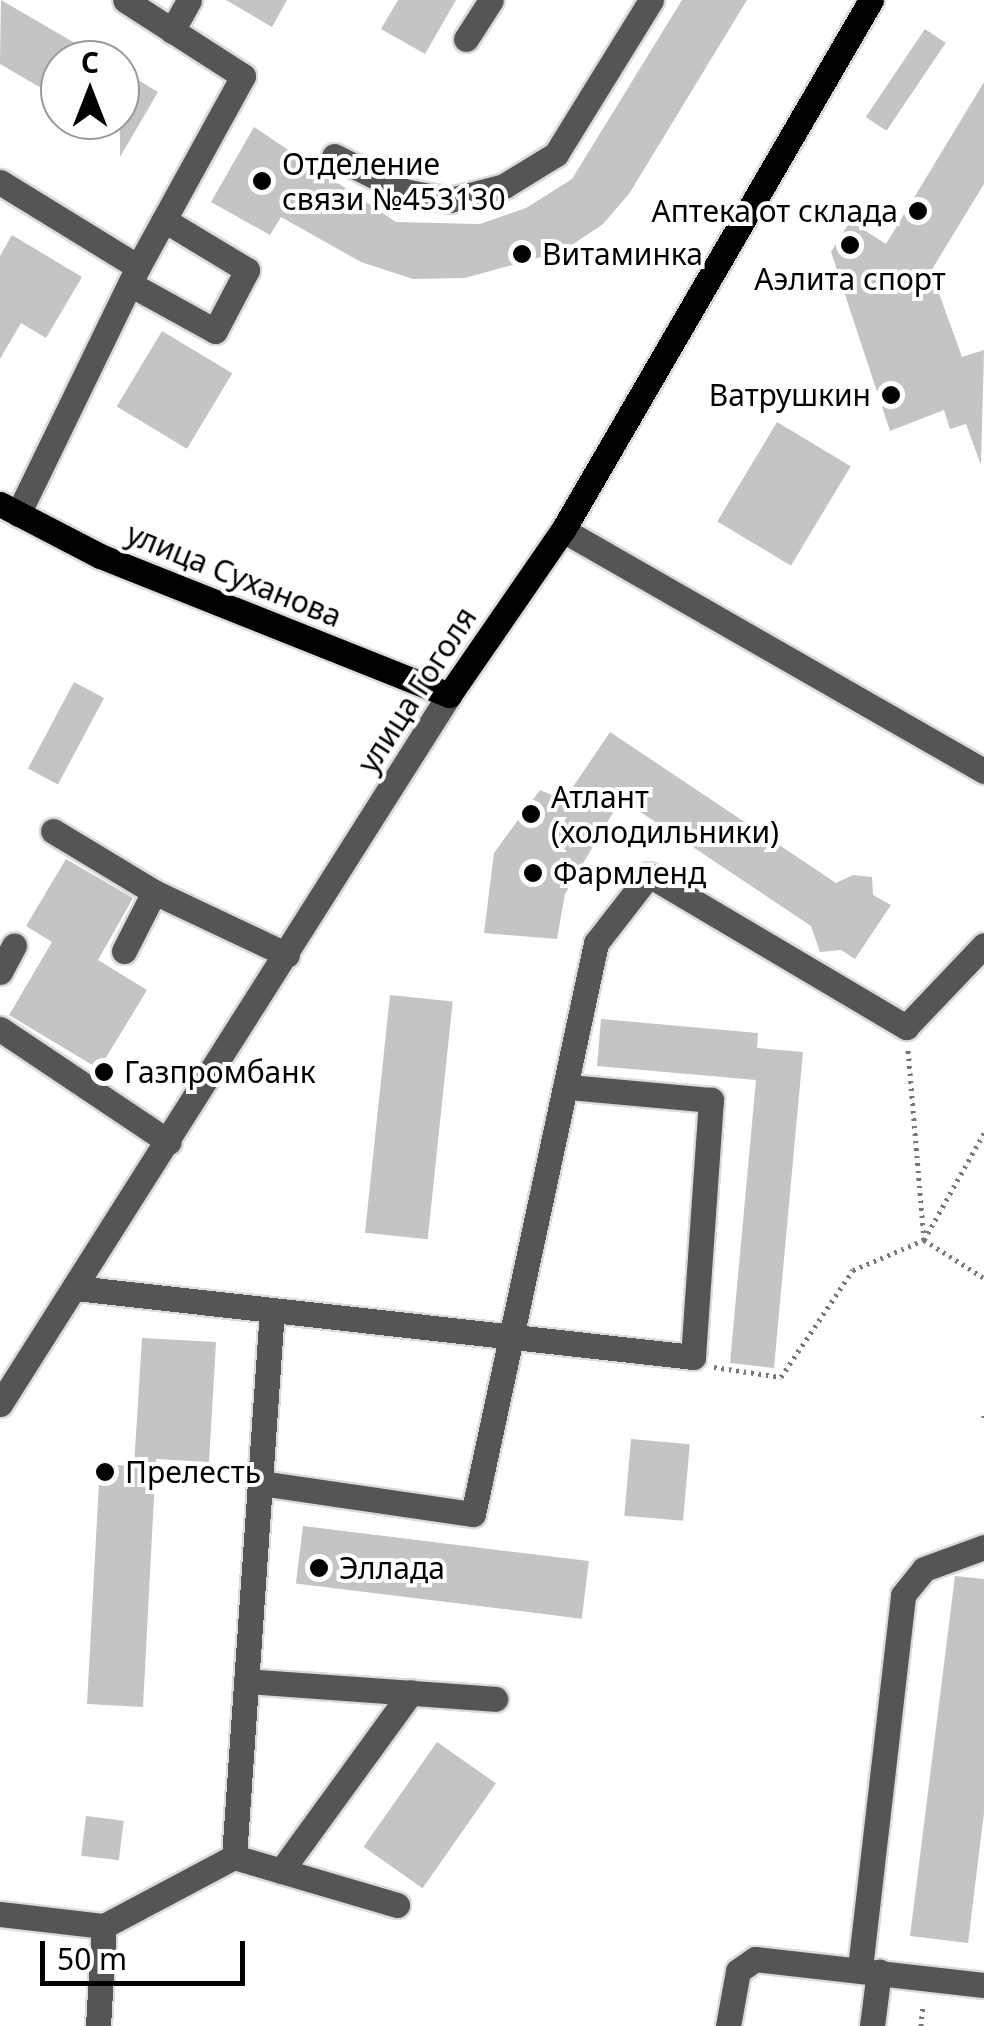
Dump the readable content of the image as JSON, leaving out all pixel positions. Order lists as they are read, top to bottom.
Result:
{
  "streets": {
    "main road": ["улица Суханова", "улица Гоголя"]
  },
  "crossings": [
    ["улица Суханова", "улица Гоголя"]
  ],
  "places": [
    "Отделение связи №453130",
    "Аптека от склада",
    "Аэлита спорт",
    "Витаминка",
    "Ватрушкин",
    "Атлант (холодильники)",
    "Фармленд",
    "Газпромбанк",
    "Прелесть",
    "Эллада"
  ],
  "scale_bar": "50 m",
  "north": "top"
}
